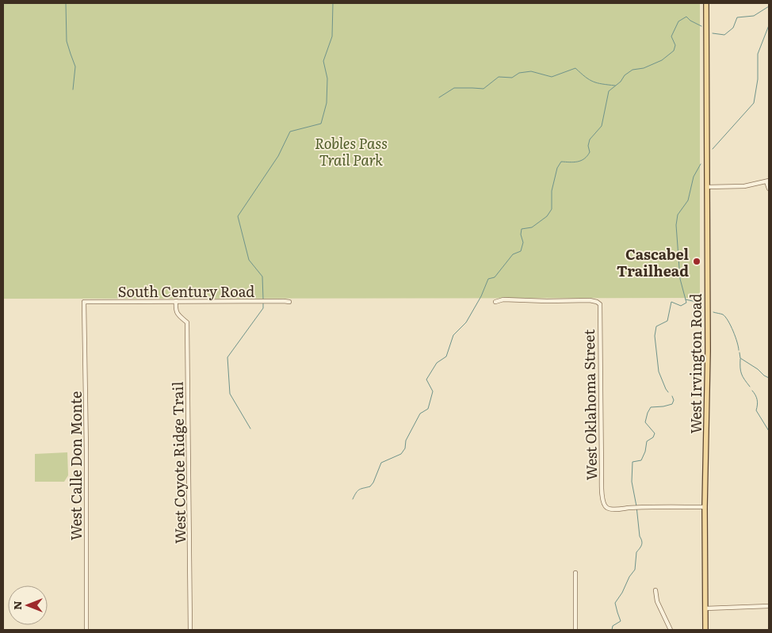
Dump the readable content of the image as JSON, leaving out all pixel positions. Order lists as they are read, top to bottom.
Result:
{
  "streets": {
    "main road": ["West Irvington Road"],
    "street": [
      "South Century Road",
      "West Oklahoma Street",
      "West Coyote Ridge Trail",
      "West Calle Don Monte"
    ]
  },
  "crossings": [
    ["South Century Road", "West Coyote Ridge Trail"],
    ["South Century Road", "West Calle Don Monte"],
    ["West Irvington Road", "West Oklahoma Street"]
  ],
  "parks": ["Robles Pass Trail Park"],
  "places": ["Cascabel Trailhead"],
  "north": "left"
}
